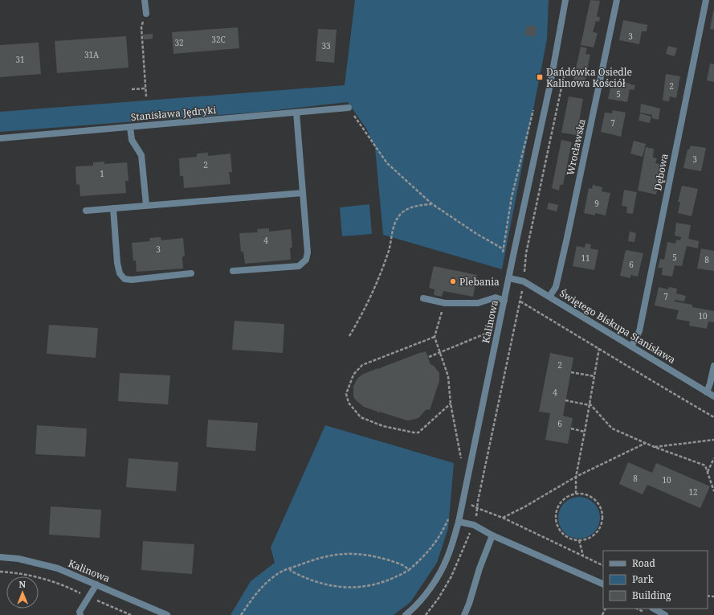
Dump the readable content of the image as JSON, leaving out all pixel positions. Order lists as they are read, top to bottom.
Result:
{
  "streets": {
    "street": [
      "Stanisława Jędryki",
      "Wrocławska",
      "Dębowa",
      "Kalinowa",
      "Świętego Biskupa Stanisława"
    ]
  },
  "crossings": [
    ["Wrocławska", "Świętego Biskupa Stanisława"],
    ["Dębowa", "Świętego Biskupa Stanisława"],
    ["Kalinowa", "Świętego Biskupa Stanisława"]
  ],
  "places": {
    "transit": ["Dańdówka Osiedle Kalinowa Kościół"],
    "other": ["Plebania"]
  },
  "house_numbers": [
    "3",
    "32C",
    "32",
    "33",
    "31A",
    "31",
    "2",
    "5",
    "7",
    "3",
    "2",
    "1",
    "9",
    "4",
    "3",
    "5",
    "11",
    "8",
    "6",
    "7",
    "10",
    "2",
    "4",
    "6",
    "8",
    "10",
    "12"
  ],
  "legend": ["Road", "Park", "Building"],
  "north": "top"
}
